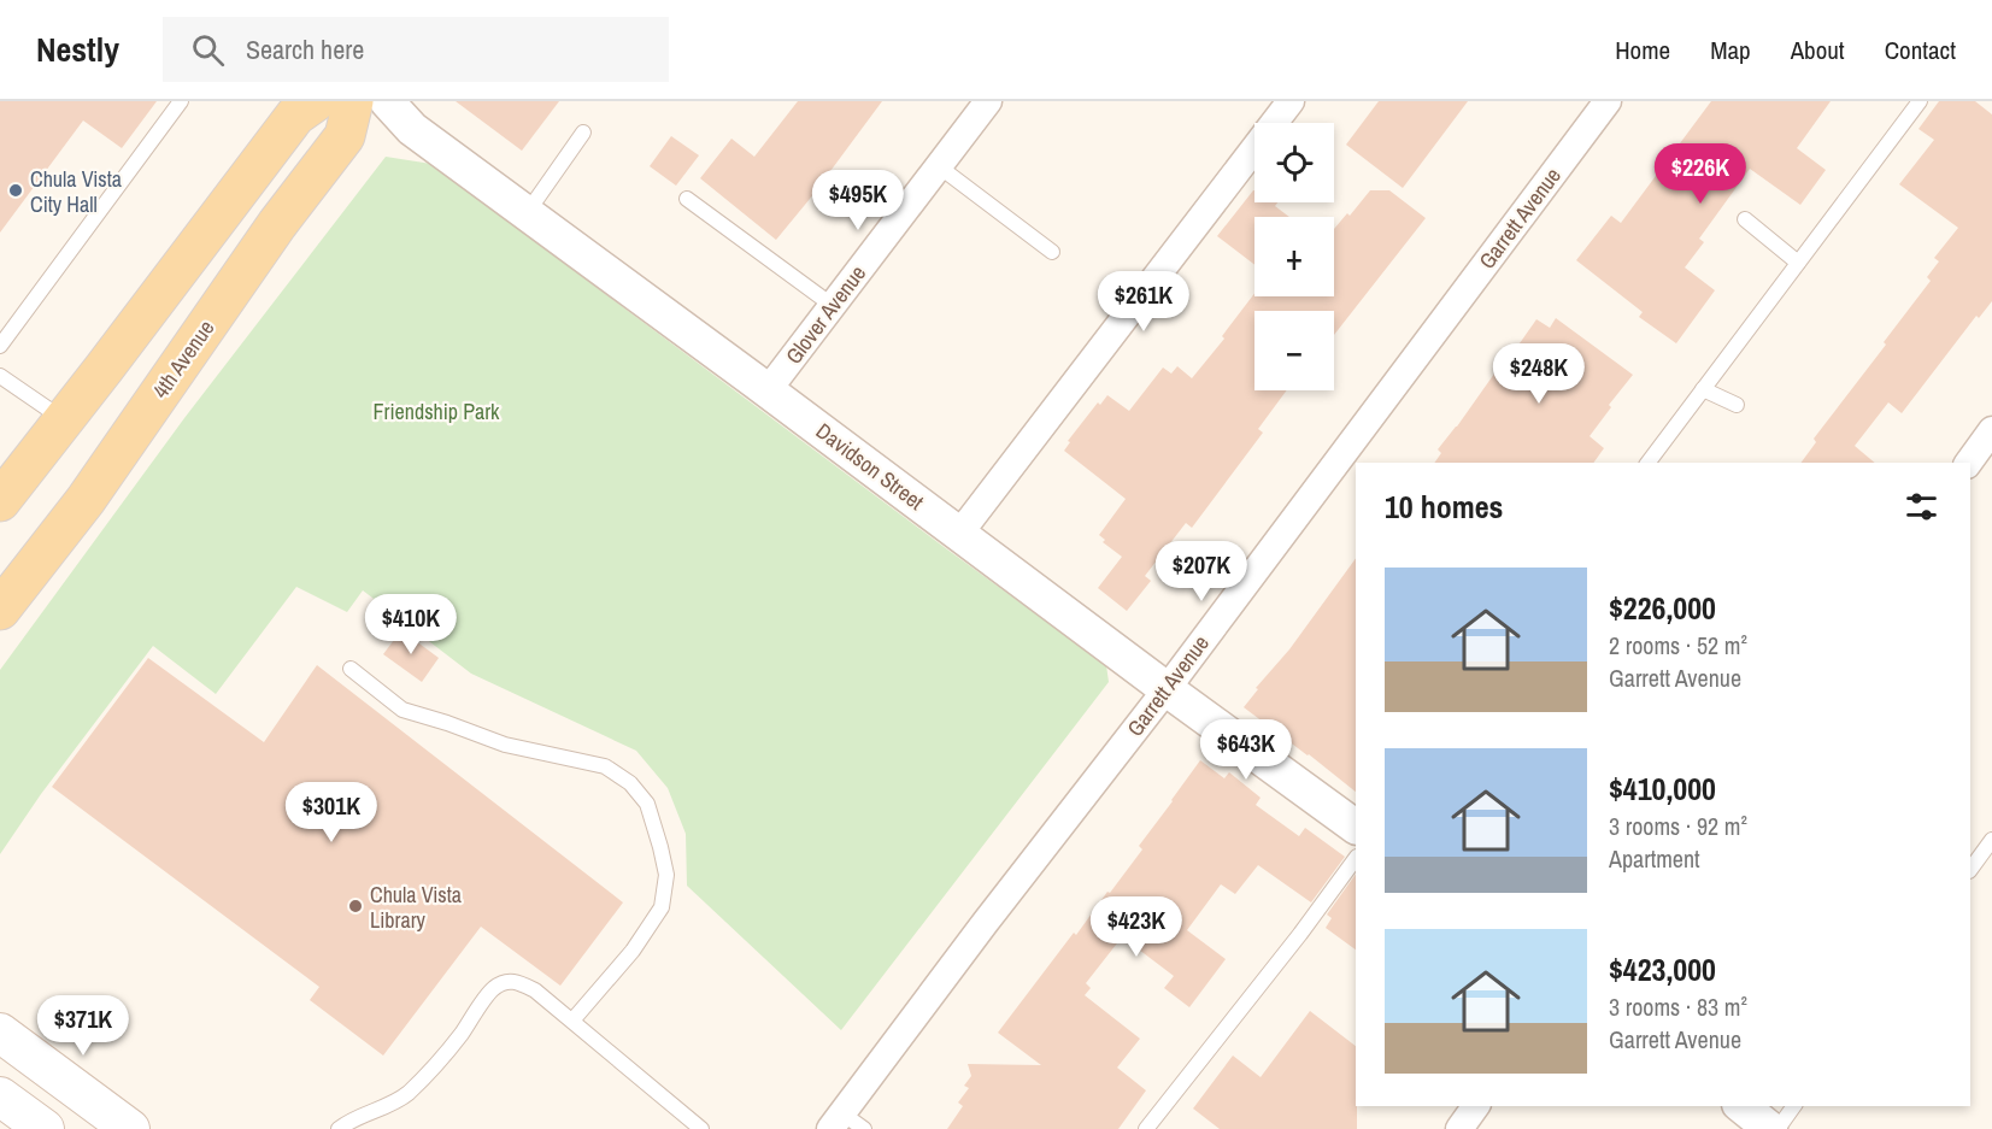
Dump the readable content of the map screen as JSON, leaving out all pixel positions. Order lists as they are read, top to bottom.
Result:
{
  "streets": {
    "main road": ["4th Avenue"],
    "street": ["Garrett Avenue", "Glover Avenue", "Davidson Street"]
  },
  "crossings": [
    ["Garrett Avenue", "Davidson Street"],
    ["Glover Avenue", "Davidson Street"]
  ],
  "parks": ["Friendship Park"],
  "places": ["Chula Vista City Hall", "Chula Vista Library"],
  "page": {
    "header": "Nestly",
    "search": "Search here",
    "nav": [
      "Home",
      "Map",
      "About",
      "Contact"
    ],
    "map_buttons": ["+", "−"],
    "price": [
      "$226K",
      "$495K",
      "$261K",
      "$248K",
      "$207K",
      "$410K",
      "$643K",
      "$301K",
      "$423K",
      "$371K"
    ],
    "heading": "10 homes",
    "list": [
      {
        "name": "$226,000",
        "note": "2 rooms · 52 m² · Garrett Avenue"
      },
      {
        "name": "$410,000",
        "note": "3 rooms · 92 m² · Apartment"
      },
      {
        "name": "$423,000",
        "note": "3 rooms · 83 m² · Garrett Avenue"
      }
    ]
  }
}
